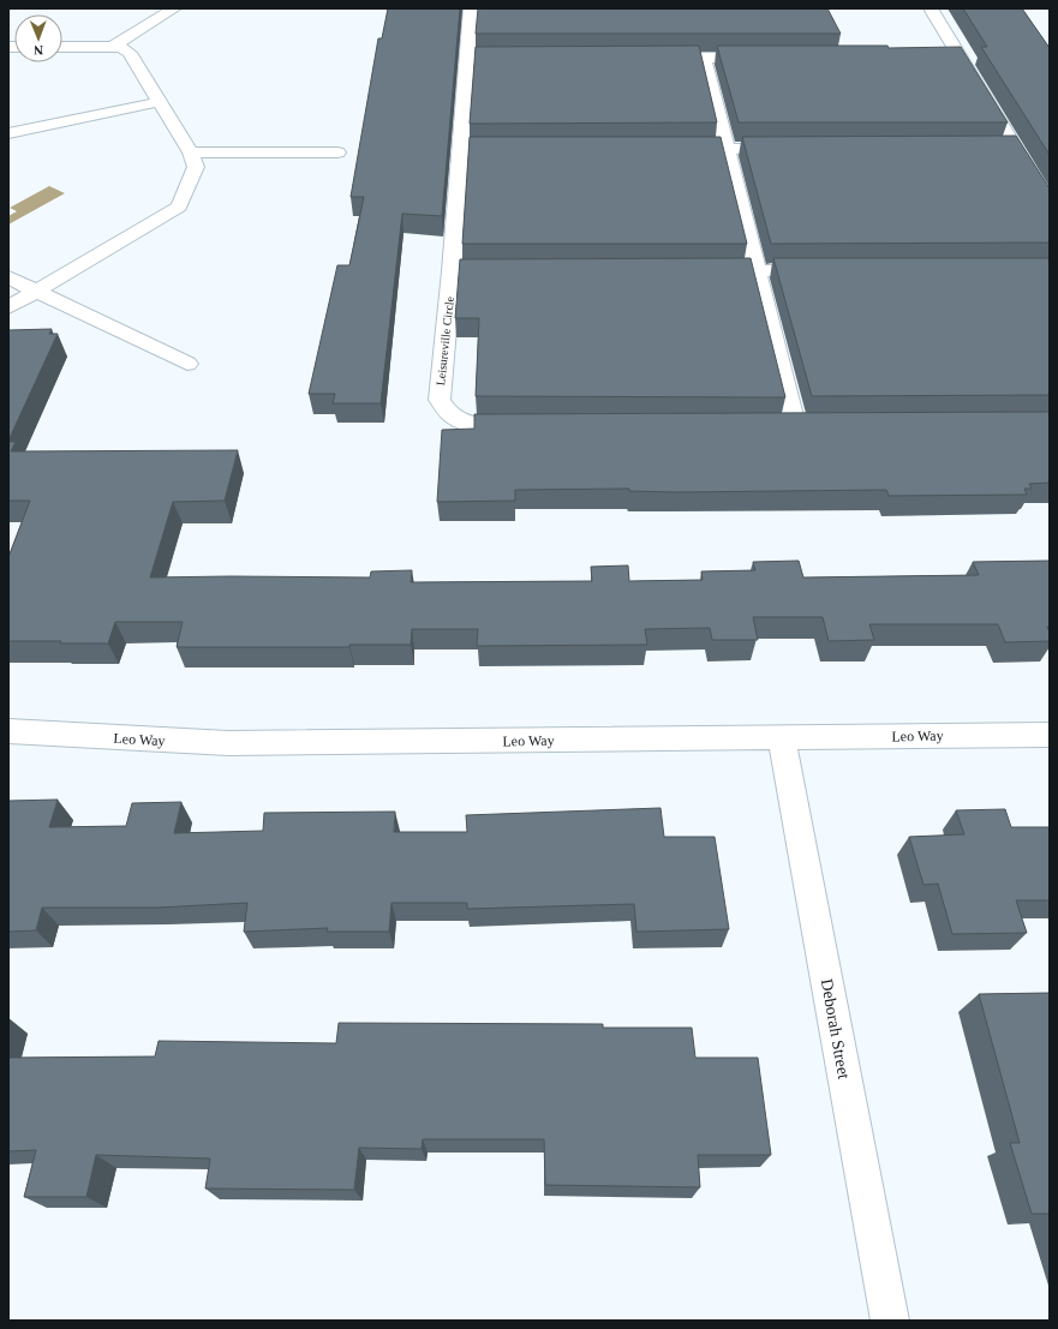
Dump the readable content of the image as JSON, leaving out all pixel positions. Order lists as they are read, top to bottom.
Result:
{
  "streets": {
    "street": ["Leisureville Circle", "Leo Way", "Deborah Street"]
  },
  "crossings": [
    ["Leo Way", "Deborah Street"]
  ],
  "north": "bottom"
}
